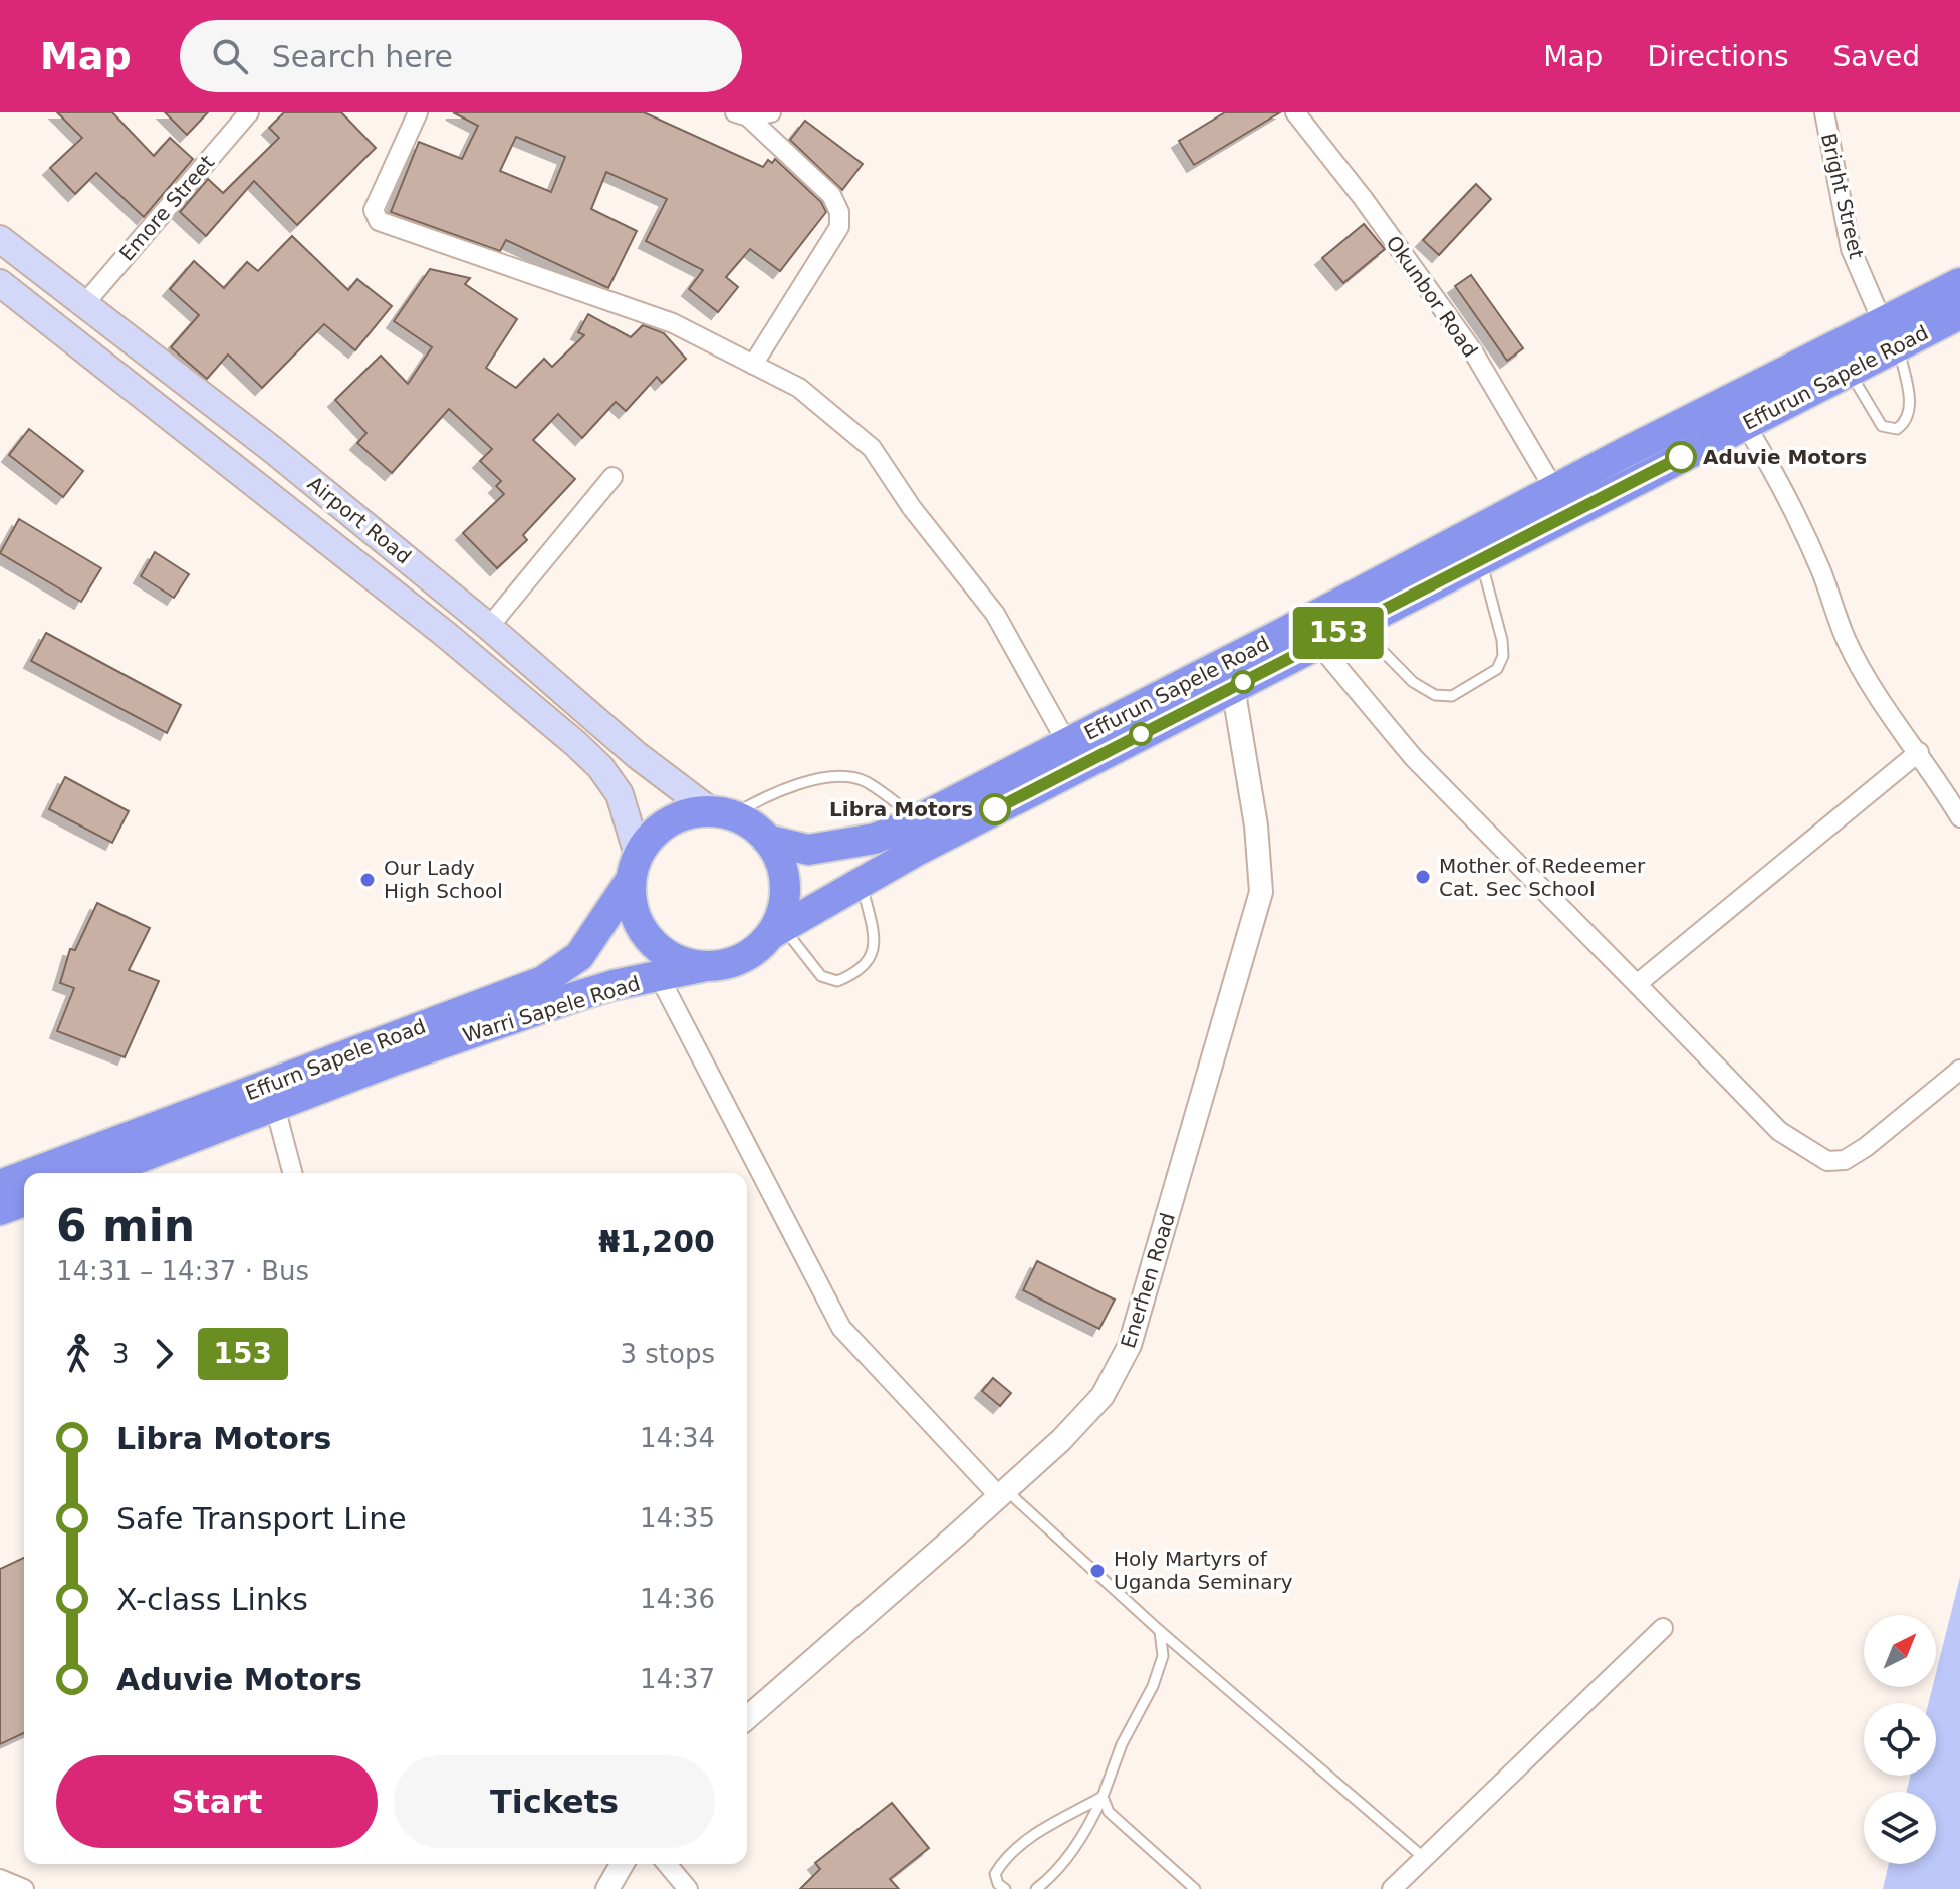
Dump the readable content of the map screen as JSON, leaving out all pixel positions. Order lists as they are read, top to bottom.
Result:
{
  "streets": {
    "highway": ["Effurun Sapele Road", "Warri Sapele Road", "Effurn Sapele Road"],
    "main road": ["Airport Road"],
    "street": [
      "Bright Street",
      "Emore Street",
      "Okunbor Road",
      "Enerhen Road"
    ]
  },
  "crossings": [
    ["Bright Street", "Effurun Sapele Road"],
    ["Emore Street", "Airport Road"],
    ["Okunbor Road", "Effurun Sapele Road"],
    ["Effurun Sapele Road", "Airport Road"],
    ["Effurun Sapele Road", "Warri Sapele Road"],
    ["Effurun Sapele Road", "Effurn Sapele Road"],
    ["Effurun Sapele Road", "Enerhen Road"],
    ["Airport Road", "Warri Sapele Road"],
    ["Airport Road", "Effurn Sapele Road"],
    ["Warri Sapele Road", "Effurn Sapele Road"]
  ],
  "places": [
    "Aduvie Motors",
    "Libra Motors",
    "Mother of Redeemer Cat. Sec School",
    "Our Lady High School",
    "Holy Martyrs of Uganda Seminary"
  ],
  "lines": ["bus line 153"],
  "north": "top right",
  "page": {
    "header": "Map",
    "search": "Search here",
    "nav": ["Map", "Directions", "Saved"],
    "on_map": "153",
    "heading": ["6 min", "14:31 – 14:37 · Bus", "₦1,200"],
    "legs": ["3", "153", "3 stops"],
    "list": [
      {
        "name": "Libra Motors",
        "value": "14:34"
      },
      {
        "name": "Safe Transport Line",
        "value": "14:35"
      },
      {
        "name": "X-class Links",
        "value": "14:36"
      },
      {
        "name": "Aduvie Motors",
        "value": "14:37"
      }
    ],
    "buttons": ["Start", "Tickets"]
  }
}
